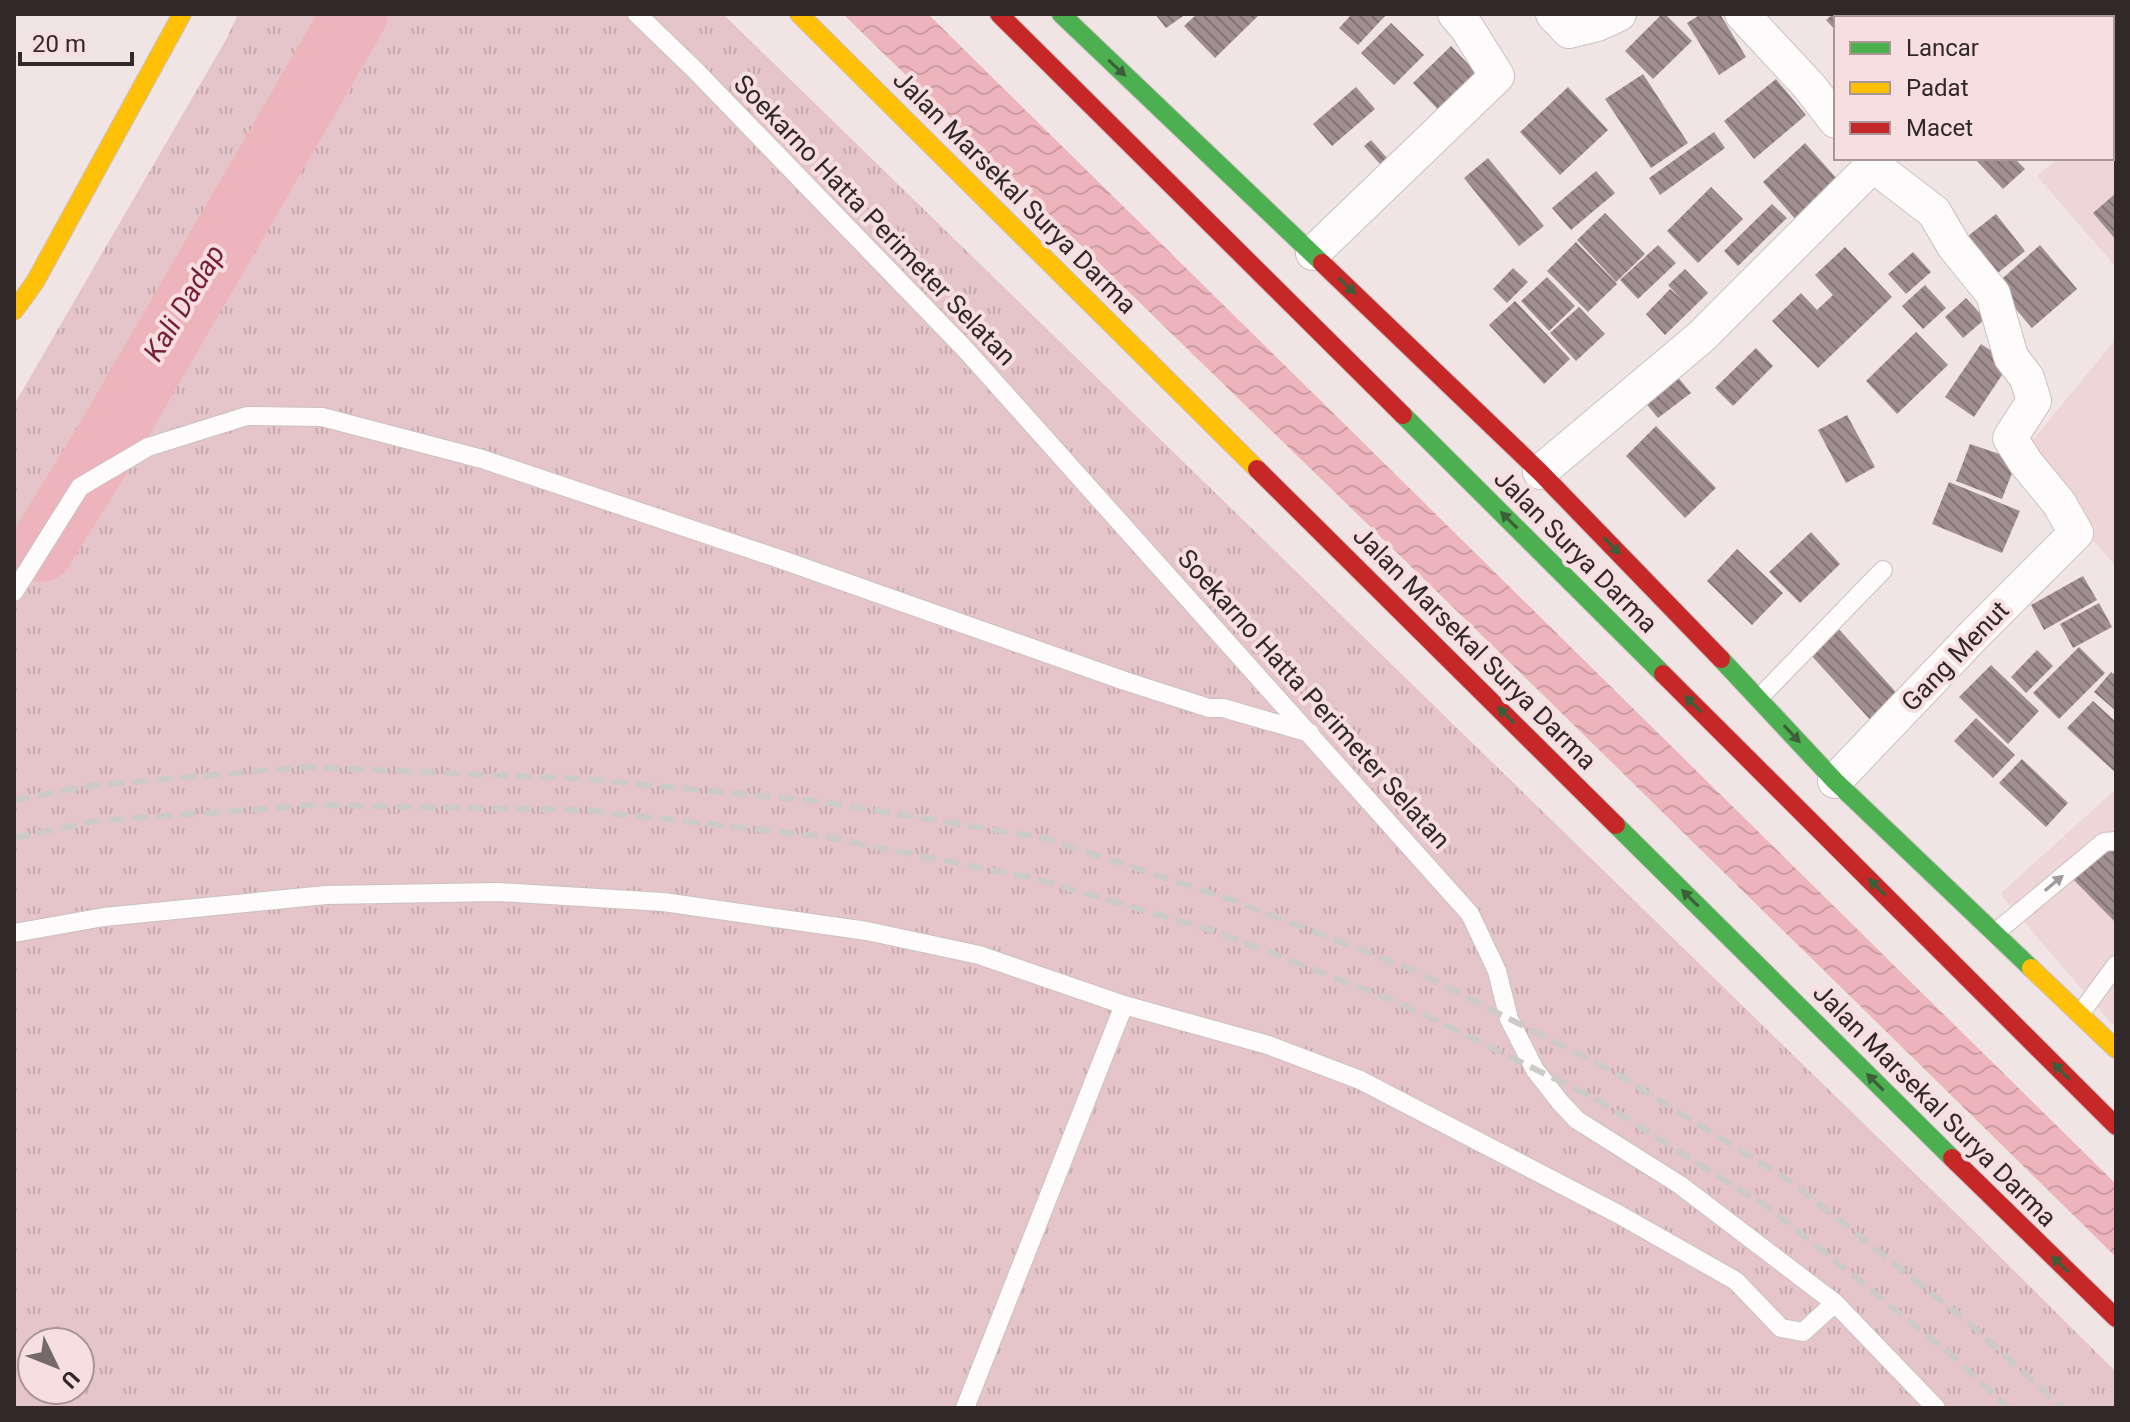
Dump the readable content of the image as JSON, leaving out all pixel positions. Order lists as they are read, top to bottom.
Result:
{
  "streets": {
    "main road": ["Jalan Marsekal Surya Darma", "Jalan Surya Darma"],
    "street": ["Gang Menut"],
    "lane": ["Soekarno Hatta Perimeter Selatan"]
  },
  "crossings": [
    ["Jalan Surya Darma", "Gang Menut"]
  ],
  "one_way": ["Jalan Marsekal Surya Darma"],
  "water": ["Kali Dadap"],
  "legend": ["Lancar", "Padat", "Macet"],
  "scale_bar": "20 m",
  "north": "bottom right"
}
